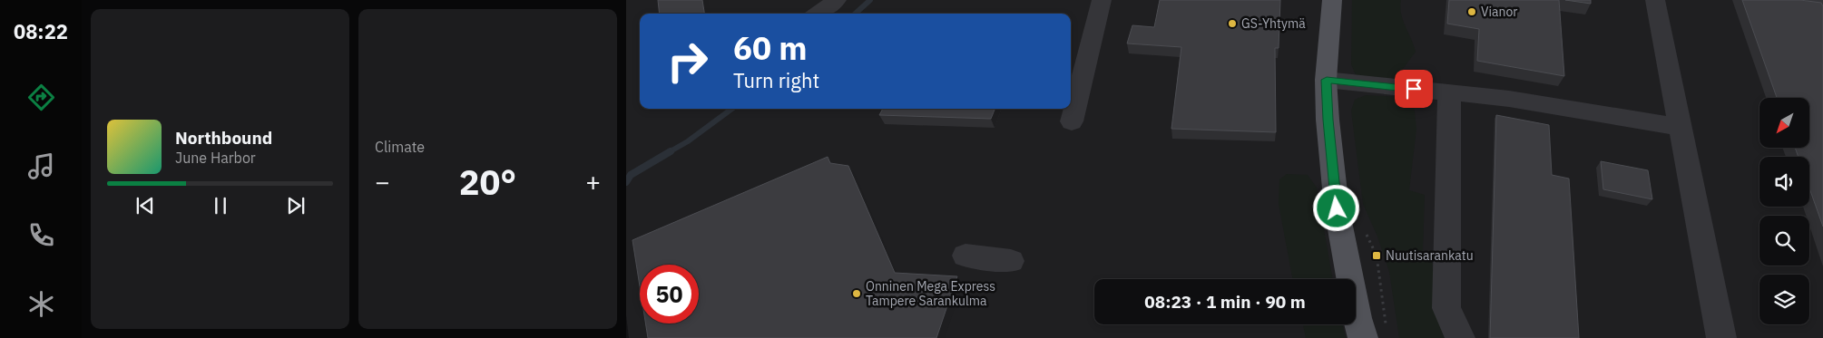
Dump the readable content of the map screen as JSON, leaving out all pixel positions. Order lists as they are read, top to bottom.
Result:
{
  "places": {
    "other": ["Vianor", "GS-Yhtymä", "Onninen Mega Express Tampere Sarankulma"],
    "transit": ["Nuutisarankatu"]
  },
  "north": "bottom left",
  "page": {
    "tabs": "08:22",
    "tile": "Climate",
    "turn": ["60 m", "Turn right"],
    "song": ["Northbound", "June Harbor"],
    "heat": ["−", "20°", "+"],
    "limit": "50",
    "trip": "08:23 · 1 min · 90 m"
  }
}
